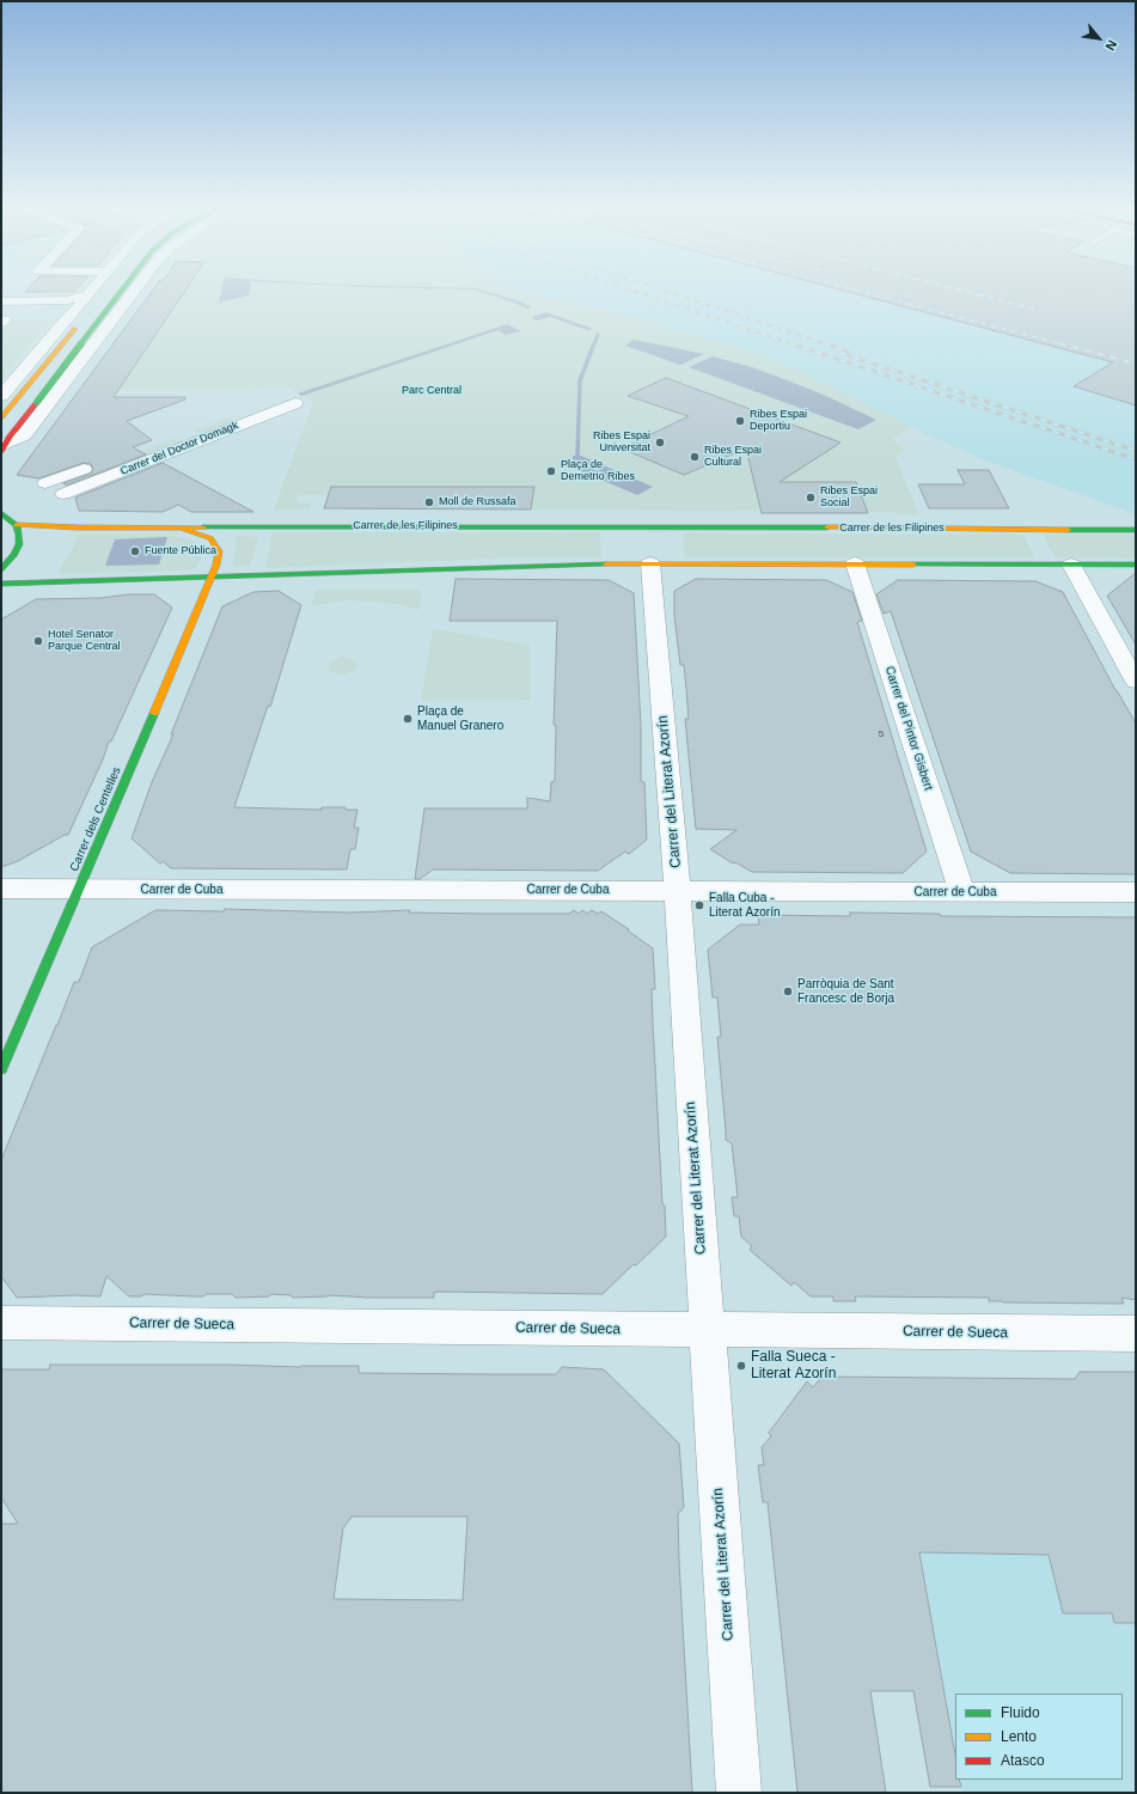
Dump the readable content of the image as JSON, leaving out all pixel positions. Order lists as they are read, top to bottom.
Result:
{
  "streets": {
    "main road": ["Carrer de les Filipines", "Carrer dels Centelles"],
    "street": [
      "Carrer del Doctor Domagk",
      "Carrer del Pintor Gisbert",
      "Carrer del Literat Azorín",
      "Carrer de Cuba",
      "Carrer de Sueca"
    ]
  },
  "crossings": [
    ["Carrer de les Filipines", "Carrer dels Centelles"],
    ["Carrer del Pintor Gisbert", "Carrer de Cuba"],
    ["Carrer del Literat Azorín", "Carrer de Cuba"],
    ["Carrer del Literat Azorín", "Carrer de Sueca"],
    ["Carrer dels Centelles", "Carrer de Cuba"]
  ],
  "parks": ["Parc Central"],
  "places": [
    "Ribes Espai Deportiu",
    "Ribes Espai Universitat",
    "Ribes Espai Cultural",
    "Plaça de Demetrio Ribes",
    "Ribes Espai Social",
    "Moll de Russafa",
    "Fuente Pública",
    "Hotel Senator Parque Central",
    "Plaça de Manuel Granero",
    "Falla Cuba - Literat Azorín",
    "Parròquia de Sant Francesc de Borja",
    "Falla Sueca - Literat Azorín"
  ],
  "house_numbers": ["5"],
  "legend": ["Fluido", "Lento", "Atasco"],
  "north": "bottom right"
}
